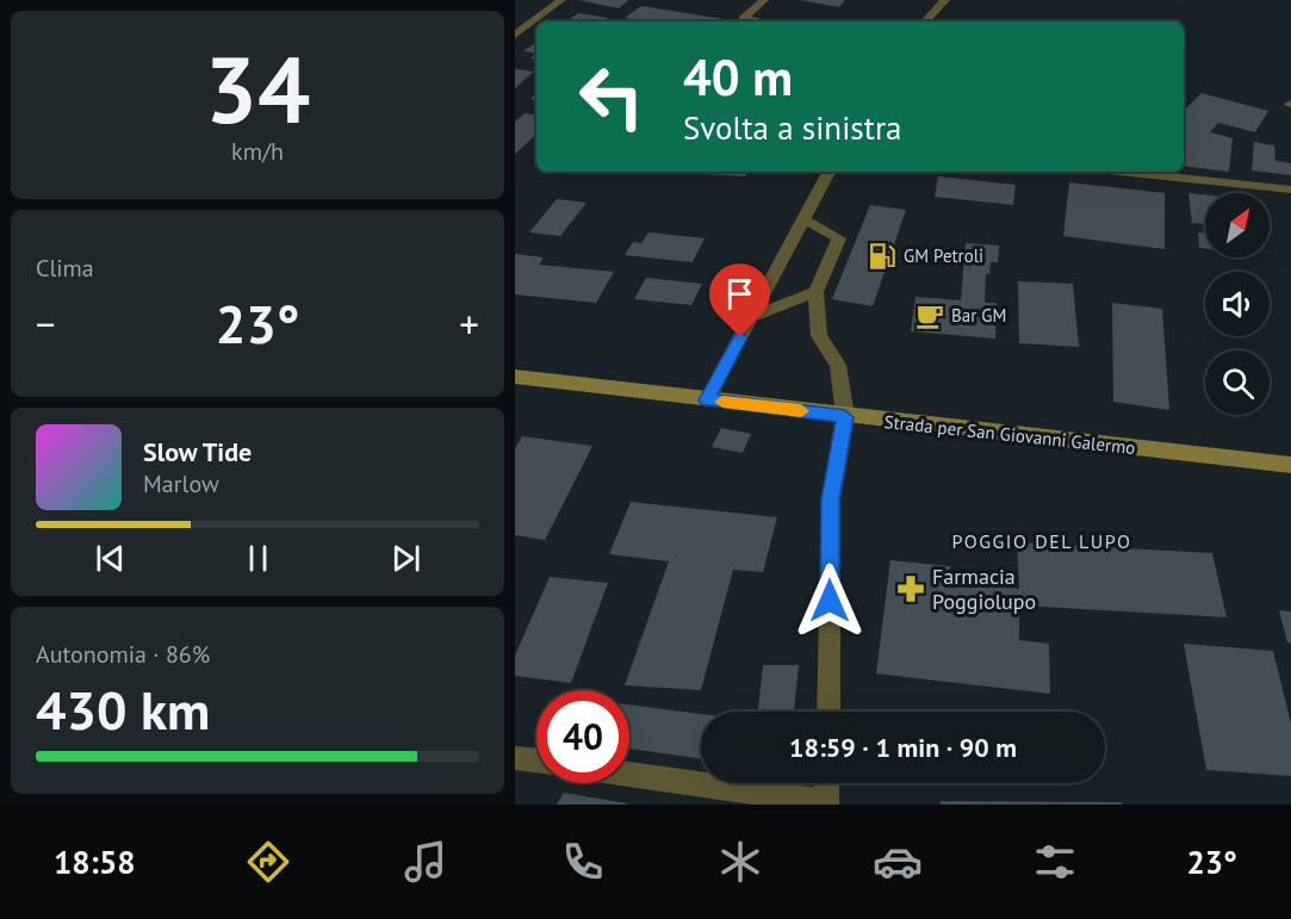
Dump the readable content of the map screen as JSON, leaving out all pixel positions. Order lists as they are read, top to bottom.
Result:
{
  "streets": {
    "main road": ["Strada per San Giovanni Galermo"]
  },
  "districts": ["POGGIO DEL LUPO"],
  "places": {
    "fuel station": ["GM Petroli"],
    "cafe": ["Bar GM"],
    "pharmacy": ["Farmacia Poggiolupo"]
  },
  "north": "top right",
  "page": {
    "tile": [
      ["34", "km/h"],
      "Clima",
      ["Autonomia · 86%", "430 km"]
    ],
    "turn": ["40 m", "Svolta a sinistra"],
    "heat": ["−", "23°", "+"],
    "song": ["Slow Tide", "Marlow"],
    "limit": "40",
    "trip": "18:59 · 1 min · 90 m",
    "tabs": ["18:58", "23°"]
  }
}
